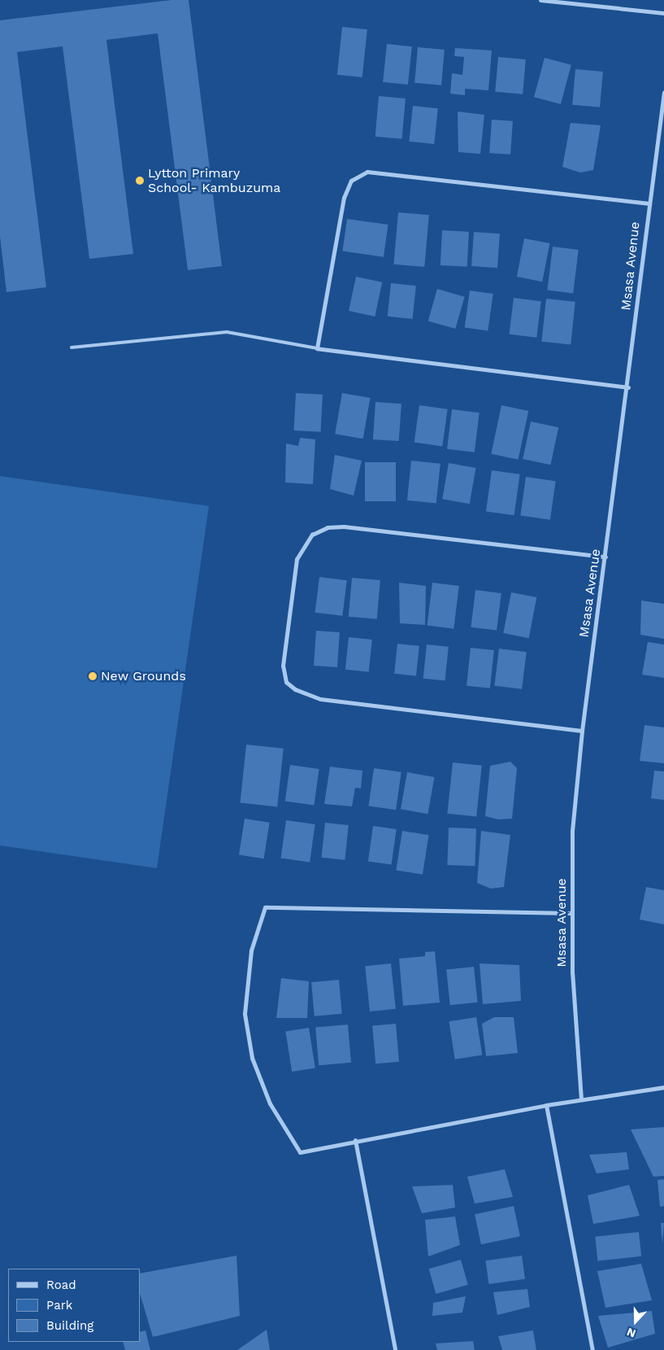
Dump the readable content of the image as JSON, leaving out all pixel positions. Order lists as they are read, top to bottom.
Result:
{
  "streets": {
    "street": ["Msasa Avenue"]
  },
  "places": ["Lytton Primary School- Kambuzuma", "New Grounds"],
  "legend": ["Road", "Park", "Building"],
  "north": "bottom"
}
